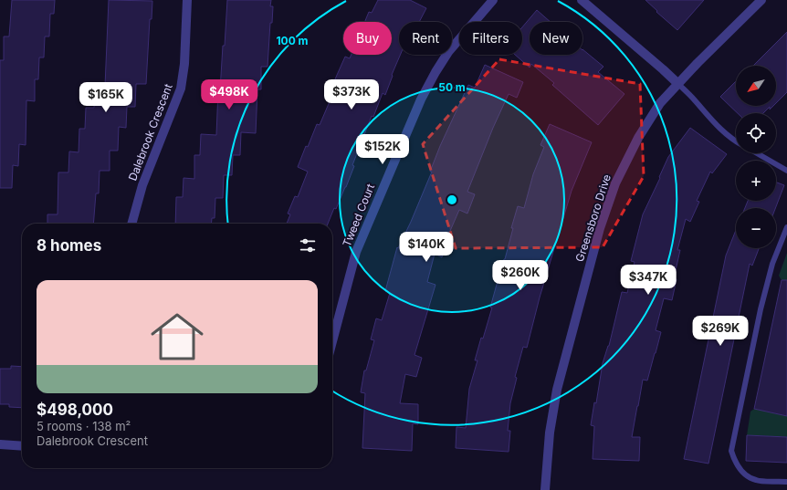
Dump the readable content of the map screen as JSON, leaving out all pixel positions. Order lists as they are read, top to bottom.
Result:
{
  "streets": {
    "street": ["Dalebrook Crescent", "Tweed Court", "Greensboro Drive"]
  },
  "north": "bottom left",
  "page": {
    "chip": [
      "Buy",
      "Rent",
      "Filters",
      "New"
    ],
    "map_buttons": ["+", "−"],
    "price": [
      "$498K",
      "$373K",
      "$165K",
      "$152K",
      "$140K",
      "$260K",
      "$347K",
      "$269K"
    ],
    "heading": "8 homes",
    "list": [
      {
        "name": "$498,000",
        "note": "5 rooms · 138 m² · Dalebrook Crescent"
      }
    ]
  },
  "rings": ["100 m", "50 m"]
}
